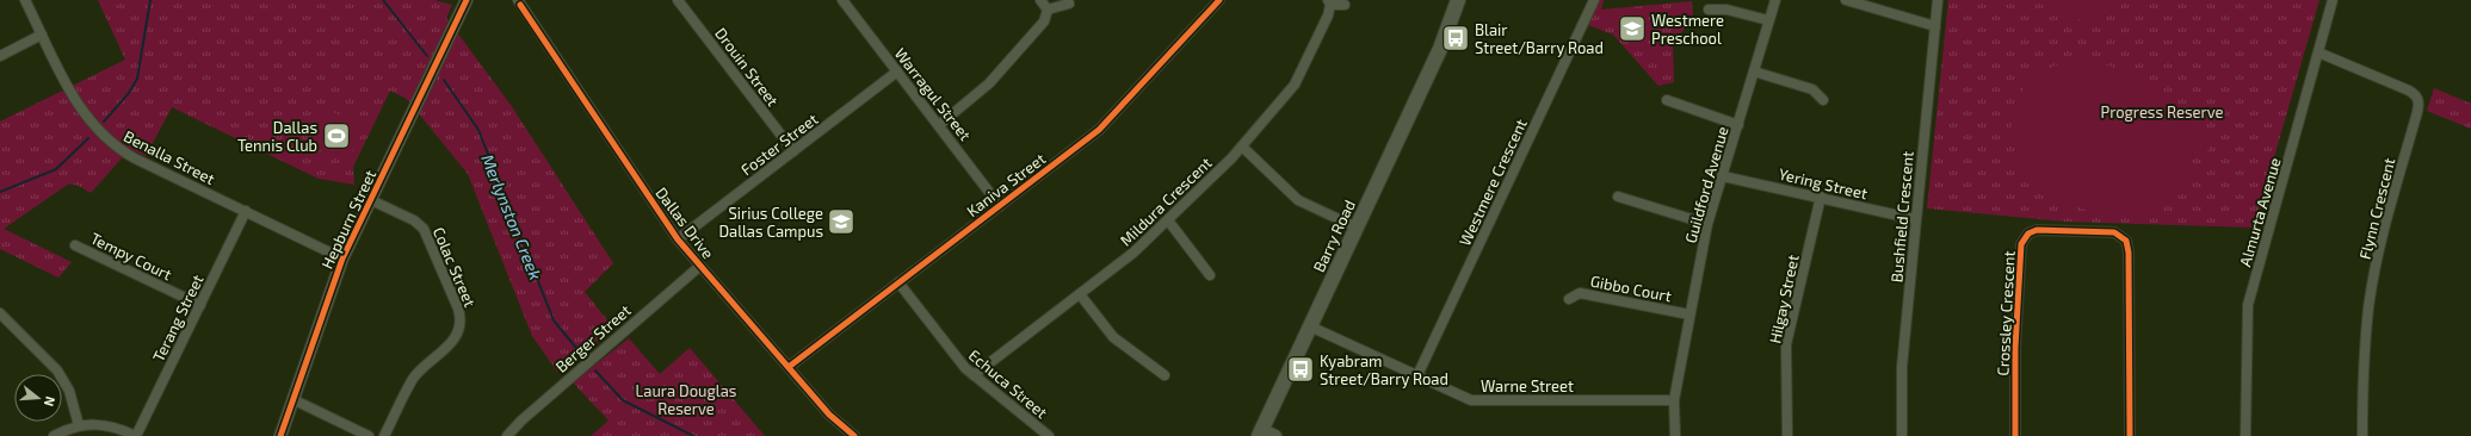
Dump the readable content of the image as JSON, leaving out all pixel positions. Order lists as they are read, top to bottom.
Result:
{
  "streets": {
    "main road": ["Barry Road"],
    "street": [
      "Drouin Street",
      "Warragul Street",
      "Foster Street",
      "Benalla Street",
      "Westmere Crescent",
      "Yering Street",
      "Kaniva Street",
      "Guildford Avenue",
      "Mildura Crescent",
      "Flynn Crescent",
      "Almurta Avenue",
      "Bushfield Crescent",
      "Hepburn Street",
      "Dallas Drive",
      "Tempy Court",
      "Colac Street",
      "Gibbo Court",
      "Hilgay Street",
      "Crossley Crescent",
      "Terang Street",
      "Berger Street",
      "Echuca Street",
      "Warne Street"
    ]
  },
  "crossings": [
    ["Drouin Street", "Foster Street"],
    ["Warragul Street", "Foster Street"],
    ["Warragul Street", "Kaniva Street"],
    ["Foster Street", "Dallas Drive"],
    ["Benalla Street", "Hepburn Street"],
    ["Benalla Street", "Terang Street"],
    ["Westmere Crescent", "Warne Street"],
    ["Yering Street", "Guildford Avenue"],
    ["Yering Street", "Bushfield Crescent"],
    ["Yering Street", "Hilgay Street"],
    ["Kaniva Street", "Dallas Drive"],
    ["Kaniva Street", "Echuca Street"],
    ["Guildford Avenue", "Gibbo Court"],
    ["Guildford Avenue", "Warne Street"],
    ["Mildura Crescent", "Echuca Street"],
    ["Flynn Crescent", "Almurta Avenue"],
    ["Hepburn Street", "Colac Street"],
    ["Dallas Drive", "Berger Street"],
    ["Barry Road", "Warne Street"],
    ["Tempy Court", "Terang Street"]
  ],
  "water": ["Merlynston Creek"],
  "parks": ["Progress Reserve", "Laura Douglas Reserve"],
  "places": {
    "school or university": ["Westmere Preschool", "Sirius College Dallas Campus"],
    "bus stop": ["Blair Street/Barry Road", "Kyabram Street/Barry Road"],
    "sports": ["Dallas Tennis Club"]
  },
  "north": "right"
}
